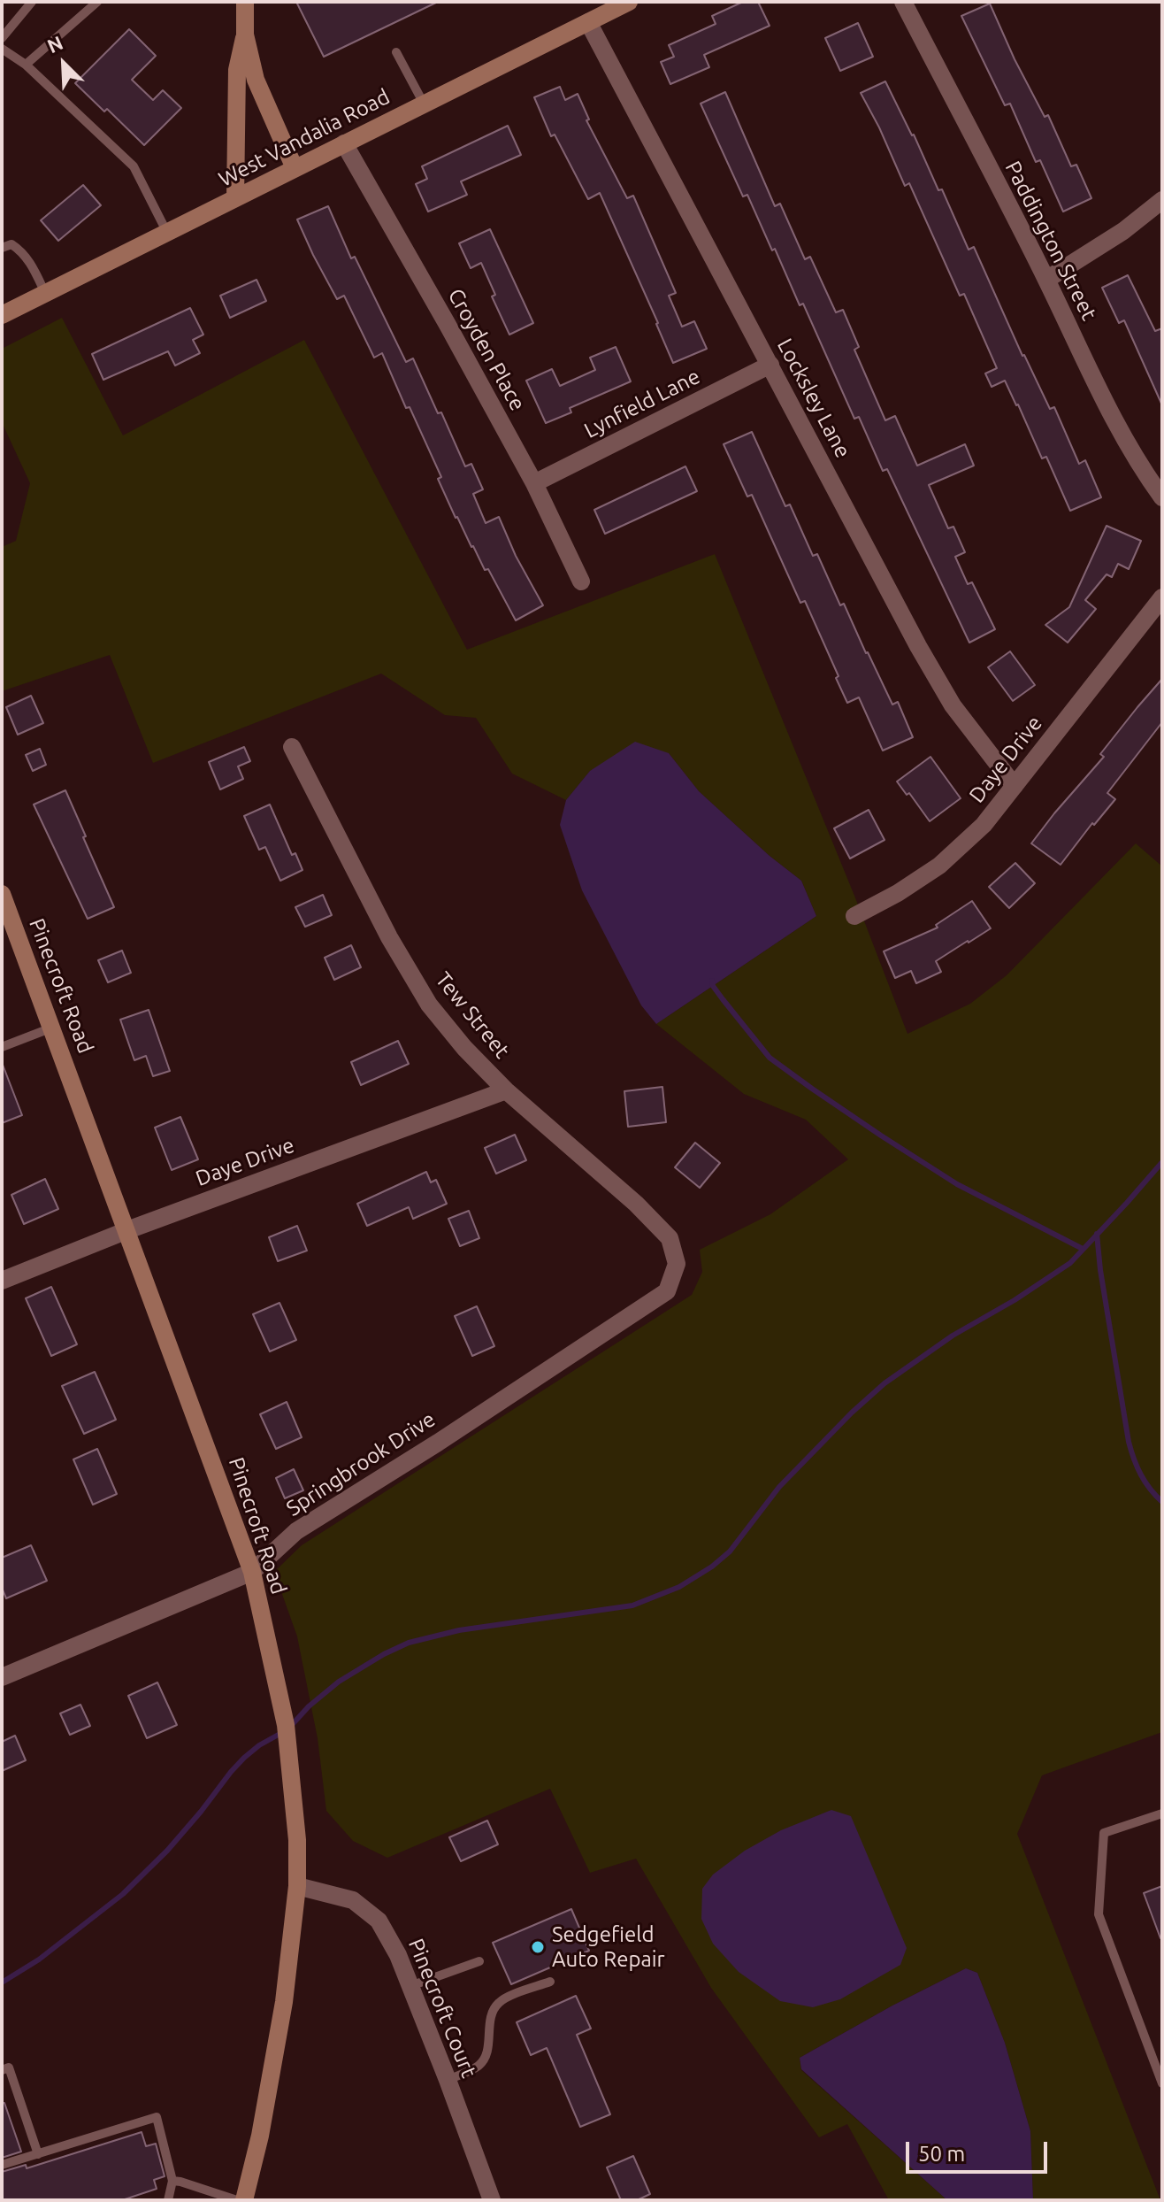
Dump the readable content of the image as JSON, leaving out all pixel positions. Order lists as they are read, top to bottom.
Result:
{
  "streets": {
    "street": [
      "West Vandalia Road",
      "Paddington Street",
      "Croyden Place",
      "Locksley Lane",
      "Lynfield Lane",
      "Daye Drive",
      "Pinecroft Road",
      "Tew Street",
      "Springbrook Drive",
      "Pinecroft Court"
    ]
  },
  "crossings": [
    ["West Vandalia Road", "Croyden Place"],
    ["West Vandalia Road", "Locksley Lane"],
    ["Croyden Place", "Lynfield Lane"],
    ["Locksley Lane", "Lynfield Lane"],
    ["Locksley Lane", "Daye Drive"],
    ["Daye Drive", "Pinecroft Road"],
    ["Daye Drive", "Tew Street"],
    ["Pinecroft Road", "Springbrook Drive"],
    ["Pinecroft Road", "Pinecroft Court"],
    ["Tew Street", "Springbrook Drive"]
  ],
  "places": ["Sedgefield Auto Repair"],
  "scale_bar": "50 m",
  "north": "top left"
}
